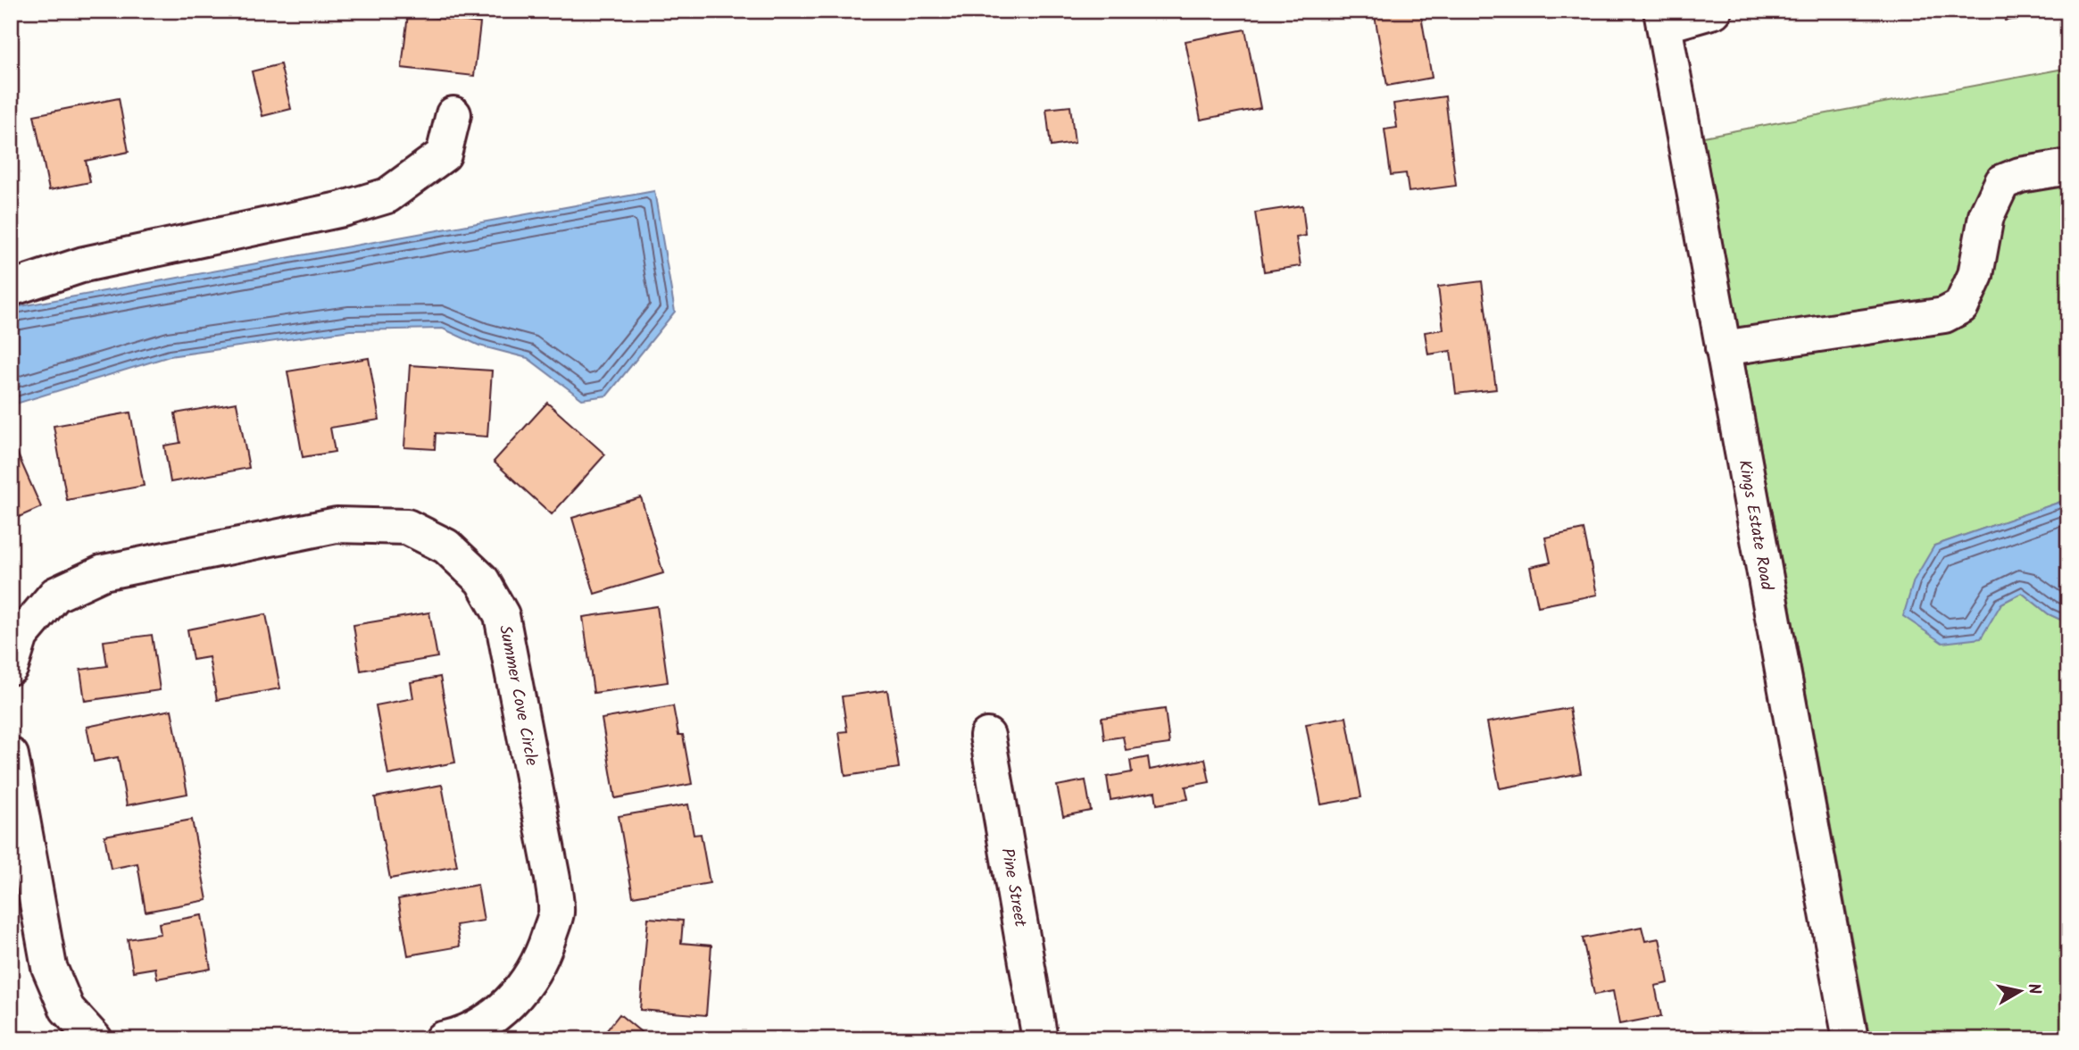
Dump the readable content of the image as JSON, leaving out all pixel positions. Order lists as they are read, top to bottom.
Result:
{
  "streets": {
    "street": ["Kings Estate Road", "Summer Cove Circle", "Pine Street"]
  },
  "north": "right"
}
